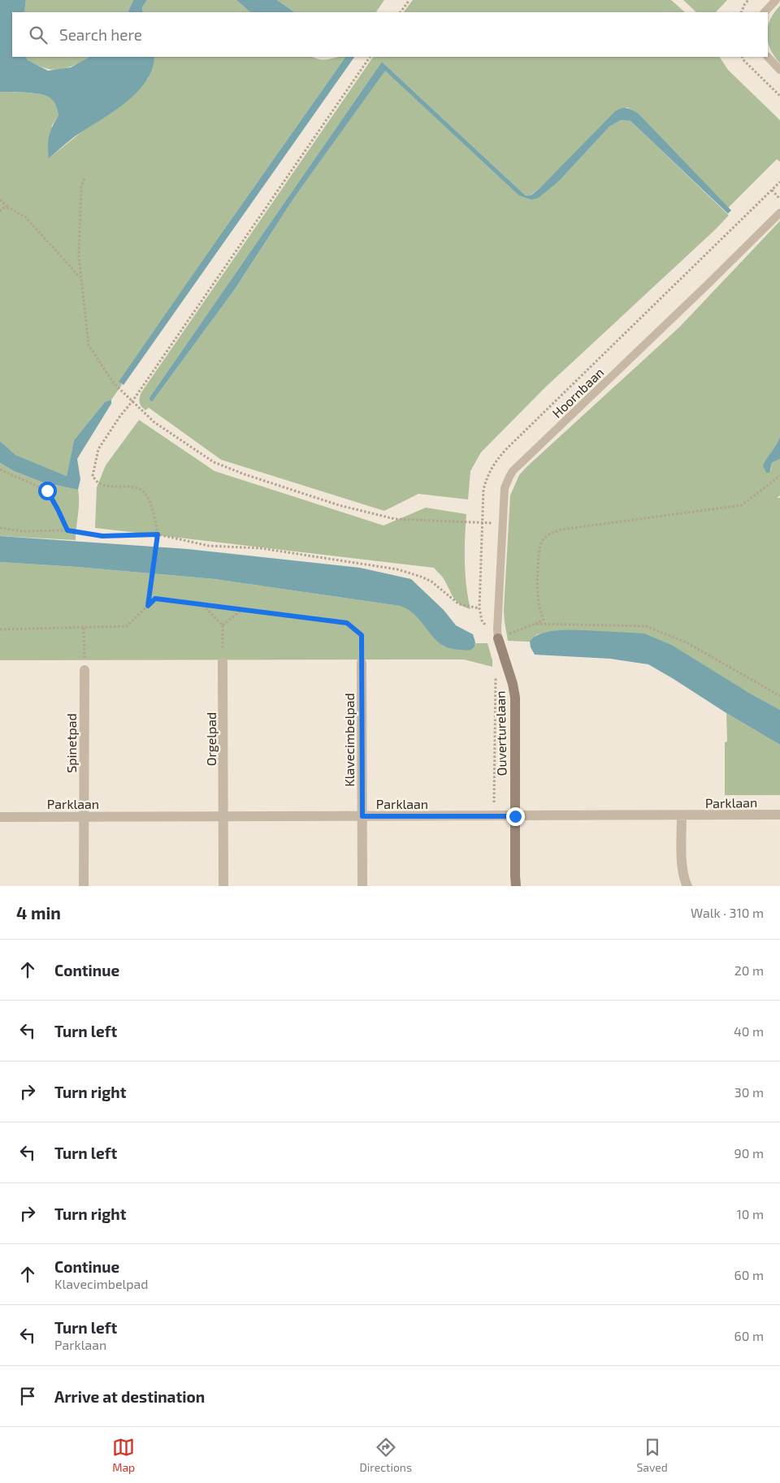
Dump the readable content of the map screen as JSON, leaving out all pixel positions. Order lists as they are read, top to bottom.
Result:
{
  "streets": {
    "street": [
      "Ouverturelaan",
      "Orgelpad",
      "Klavecimbelpad",
      "Spinetpad",
      "Parklaan"
    ],
    "lane": ["Hoornbaan"]
  },
  "crossings": [
    ["Hoornbaan", "Ouverturelaan"],
    ["Ouverturelaan", "Parklaan"],
    ["Orgelpad", "Parklaan"],
    ["Klavecimbelpad", "Parklaan"],
    ["Spinetpad", "Parklaan"]
  ],
  "page": {
    "search": "Search here",
    "heading": ["4 min", "Walk · 310 m"],
    "list": [
      ["Continue", "20 m"],
      ["Turn left", "40 m"],
      ["Turn right", "30 m"],
      ["Turn left", "90 m"],
      ["Turn right", "10 m"],
      ["Continue", "Klavecimbelpad", "60 m"],
      ["Turn left", "Parklaan", "60 m"],
      "Arrive at destination"
    ],
    "nav": ["Map", "Directions", "Saved"]
  }
}
